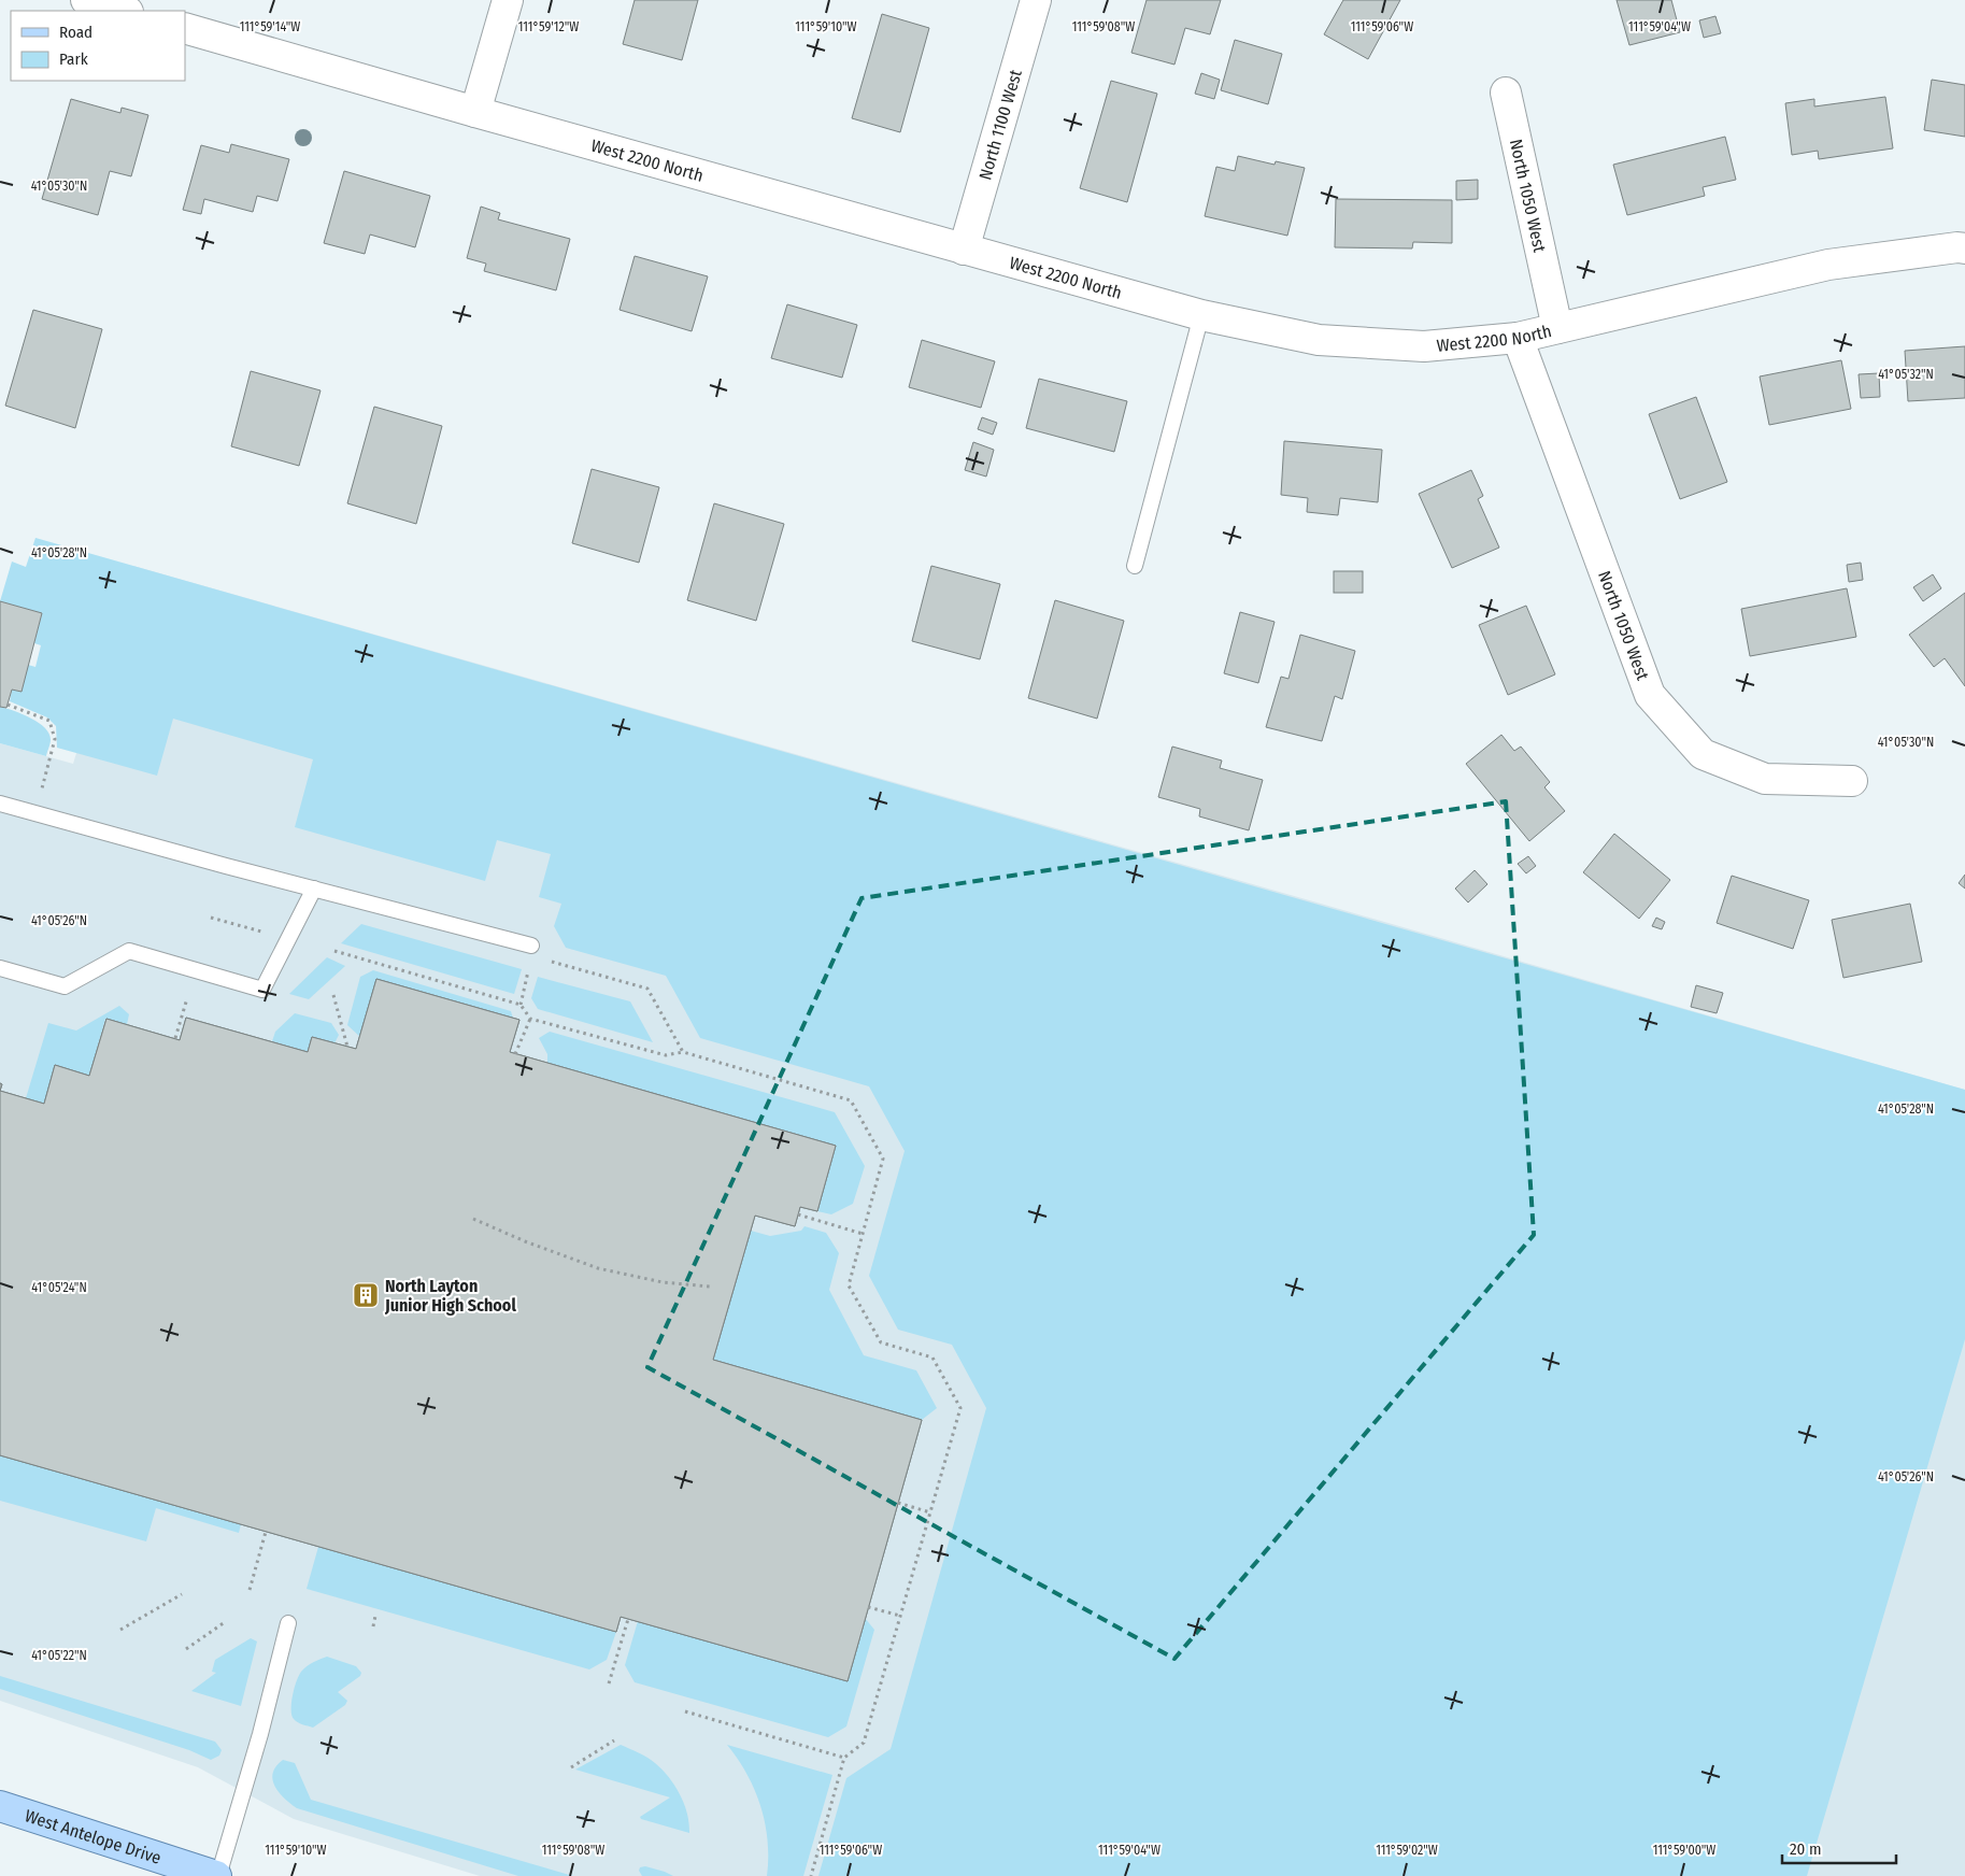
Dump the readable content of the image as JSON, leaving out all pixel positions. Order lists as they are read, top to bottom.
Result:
{
  "streets": {
    "main road": ["West Antelope Drive"],
    "street": ["North 1100 West", "West 2200 North", "North 1050 West"]
  },
  "crossings": [
    ["North 1100 West", "West 2200 North"],
    ["West 2200 North", "North 1050 West"]
  ],
  "places": {
    "building": ["North Layton Junior High School"]
  },
  "legend": ["Road", "Park"],
  "scale_bar": "20 m",
  "coordinates": [
    "111°59'14\"W",
    "111°59'12\"W",
    "111°59'10\"W",
    "111°59'08\"W",
    "111°59'06\"W",
    "111°59'04\"W",
    "41°05'30\"N",
    "41°05'32\"N",
    "41°05'28\"N",
    "41°05'26\"N",
    "41°05'24\"N",
    "41°05'22\"N",
    "111°59'02\"W",
    "111°59'00\"W"
  ]
}
